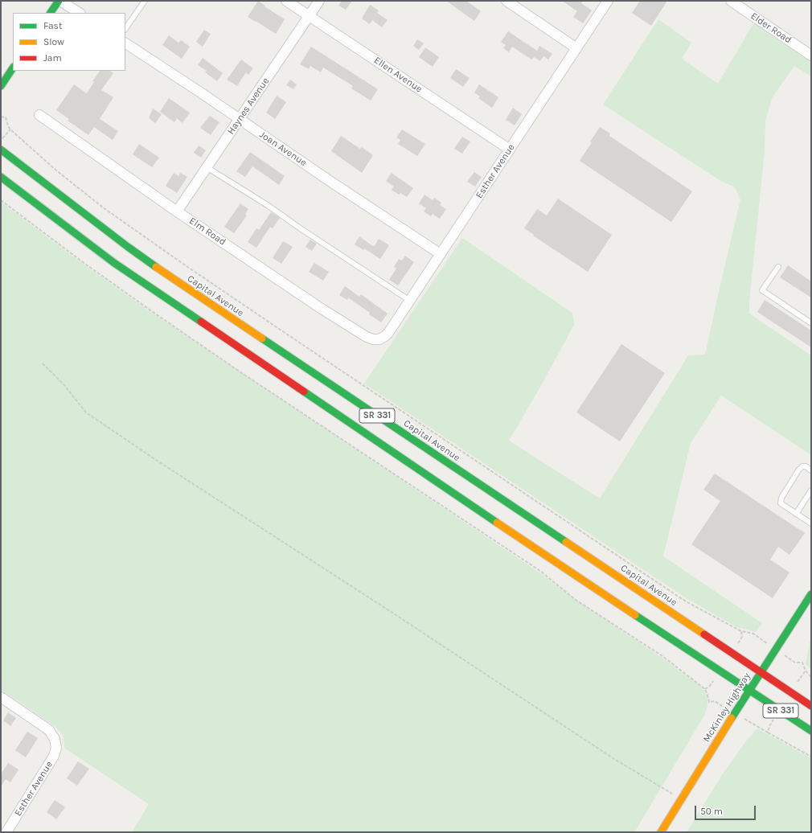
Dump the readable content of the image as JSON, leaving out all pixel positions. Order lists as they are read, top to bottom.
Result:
{
  "streets": {
    "main road": ["Capital Avenue", "SR 331", "McKinley Highway"],
    "street": [
      "Elder Road",
      "Ellen Avenue",
      "Haynes Avenue",
      "Joan Avenue",
      "Esther Avenue",
      "Elm Road"
    ]
  },
  "crossings": [
    ["Ellen Avenue", "Haynes Avenue"],
    ["Ellen Avenue", "Esther Avenue"],
    ["Haynes Avenue", "Joan Avenue"],
    ["Haynes Avenue", "Elm Road"],
    ["Joan Avenue", "Esther Avenue"],
    ["Esther Avenue", "Elm Road"],
    ["Capital Avenue", "McKinley Highway"],
    ["SR 331", "McKinley Highway"]
  ],
  "legend": ["Fast", "Slow", "Jam"],
  "scale_bar": "50 m"
}
